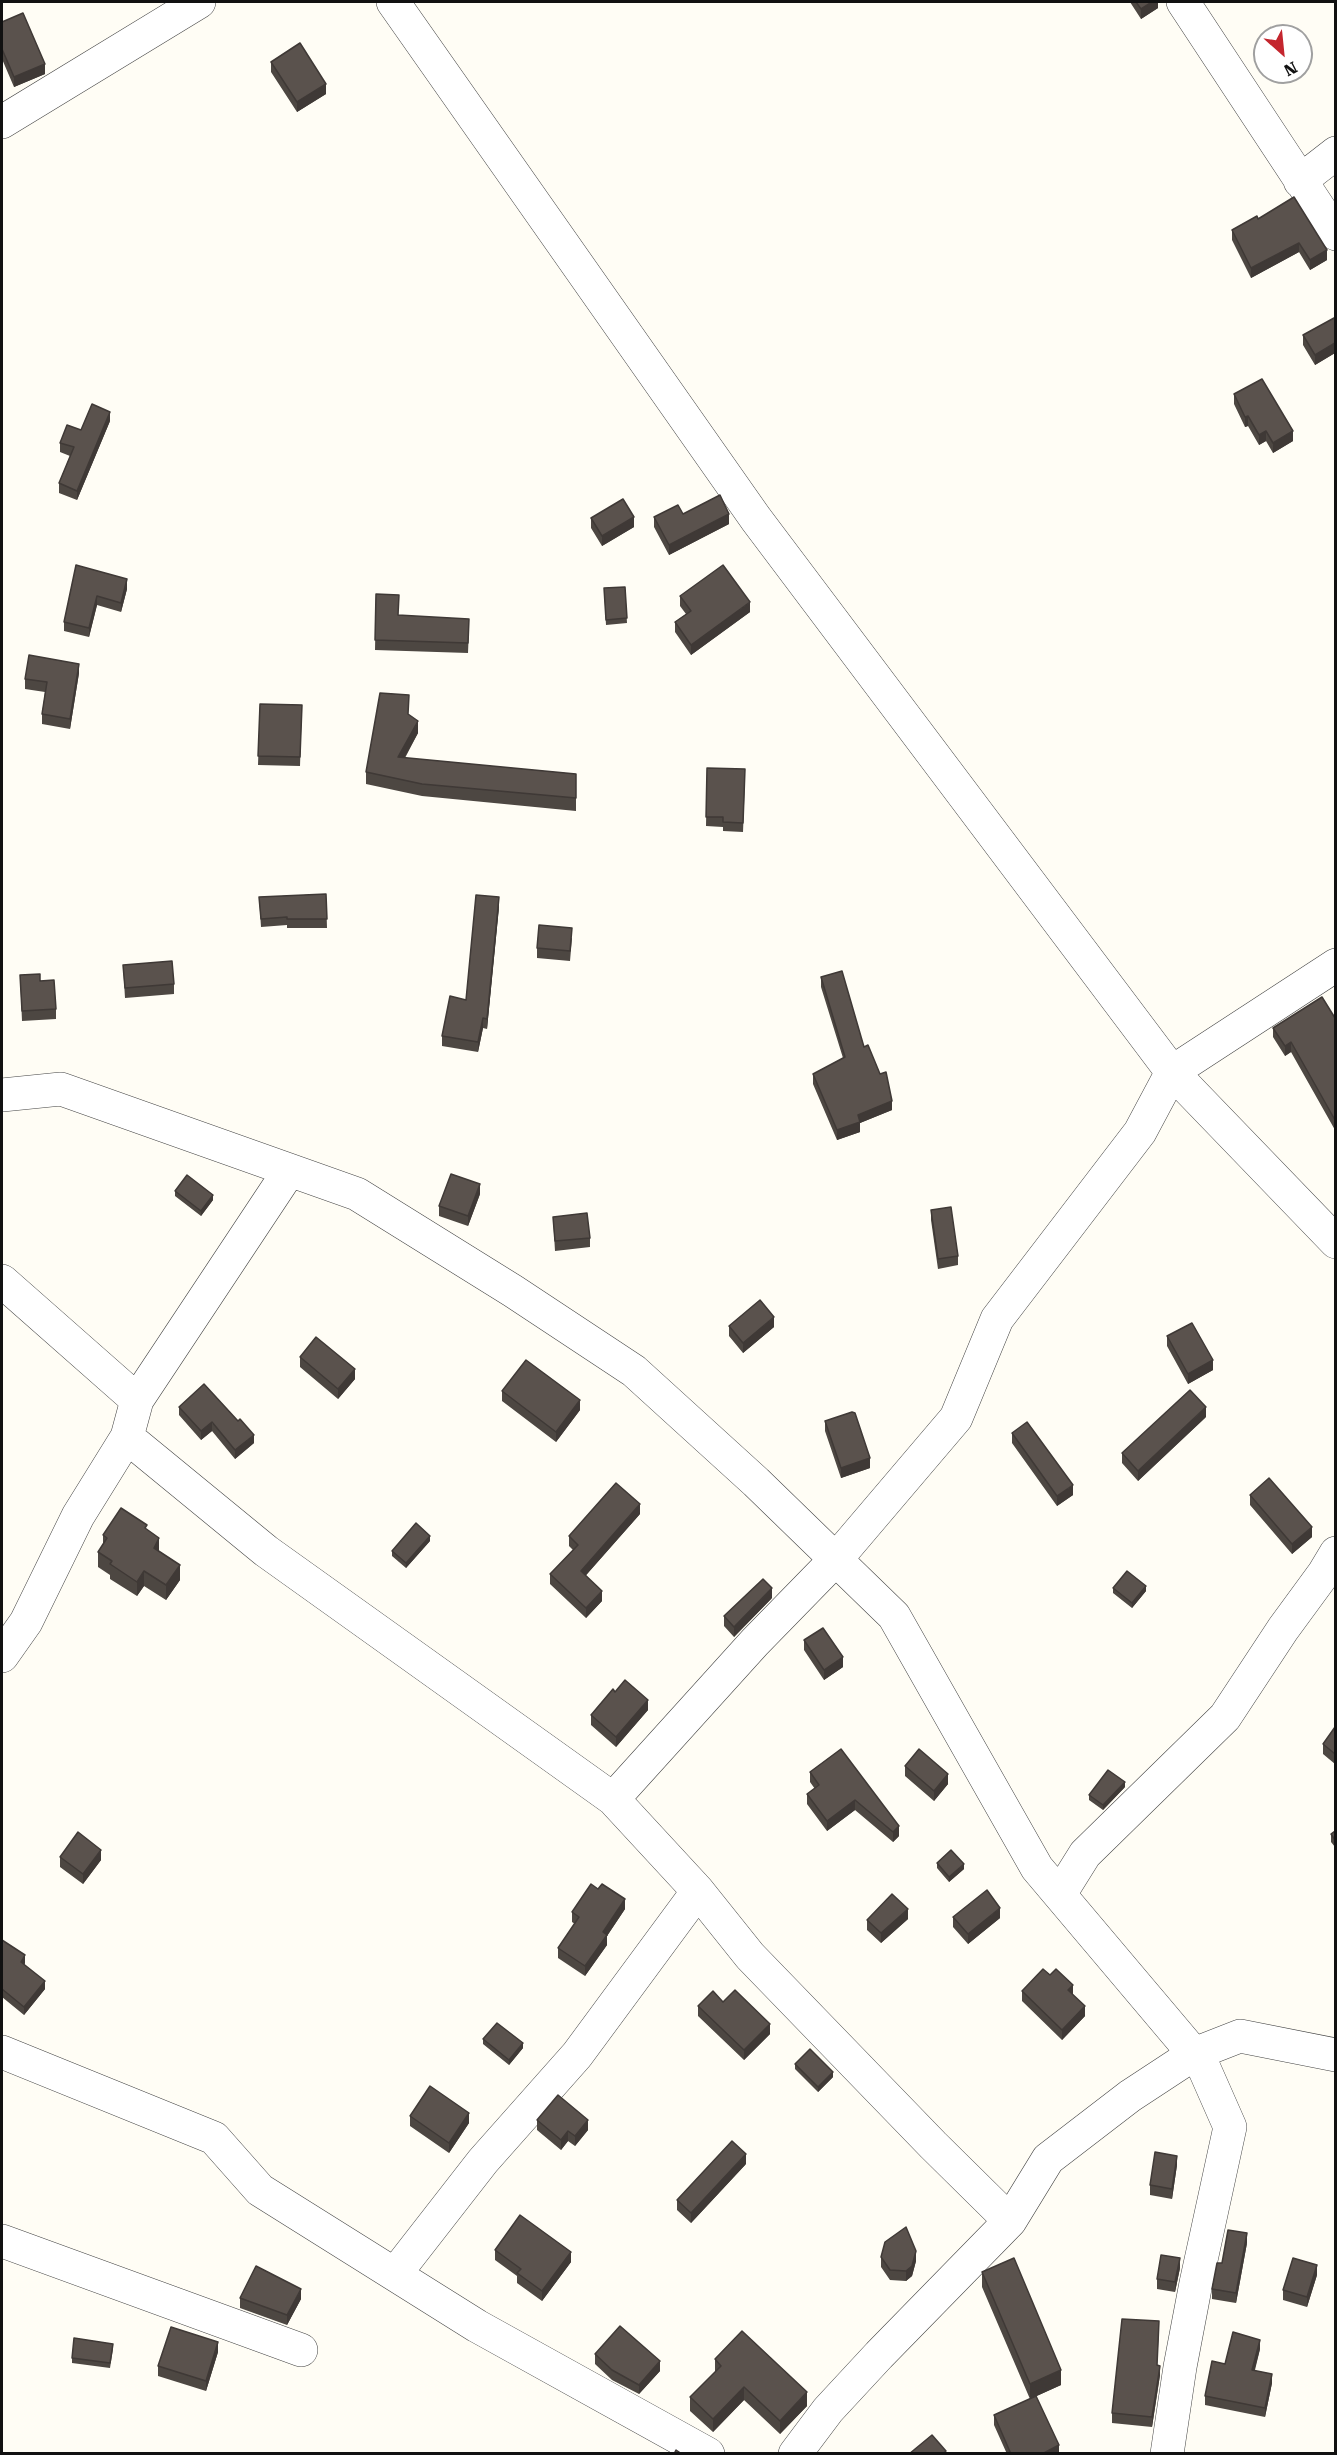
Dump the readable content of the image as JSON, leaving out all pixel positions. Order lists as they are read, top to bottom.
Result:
{
  "north": "bottom right"
}
